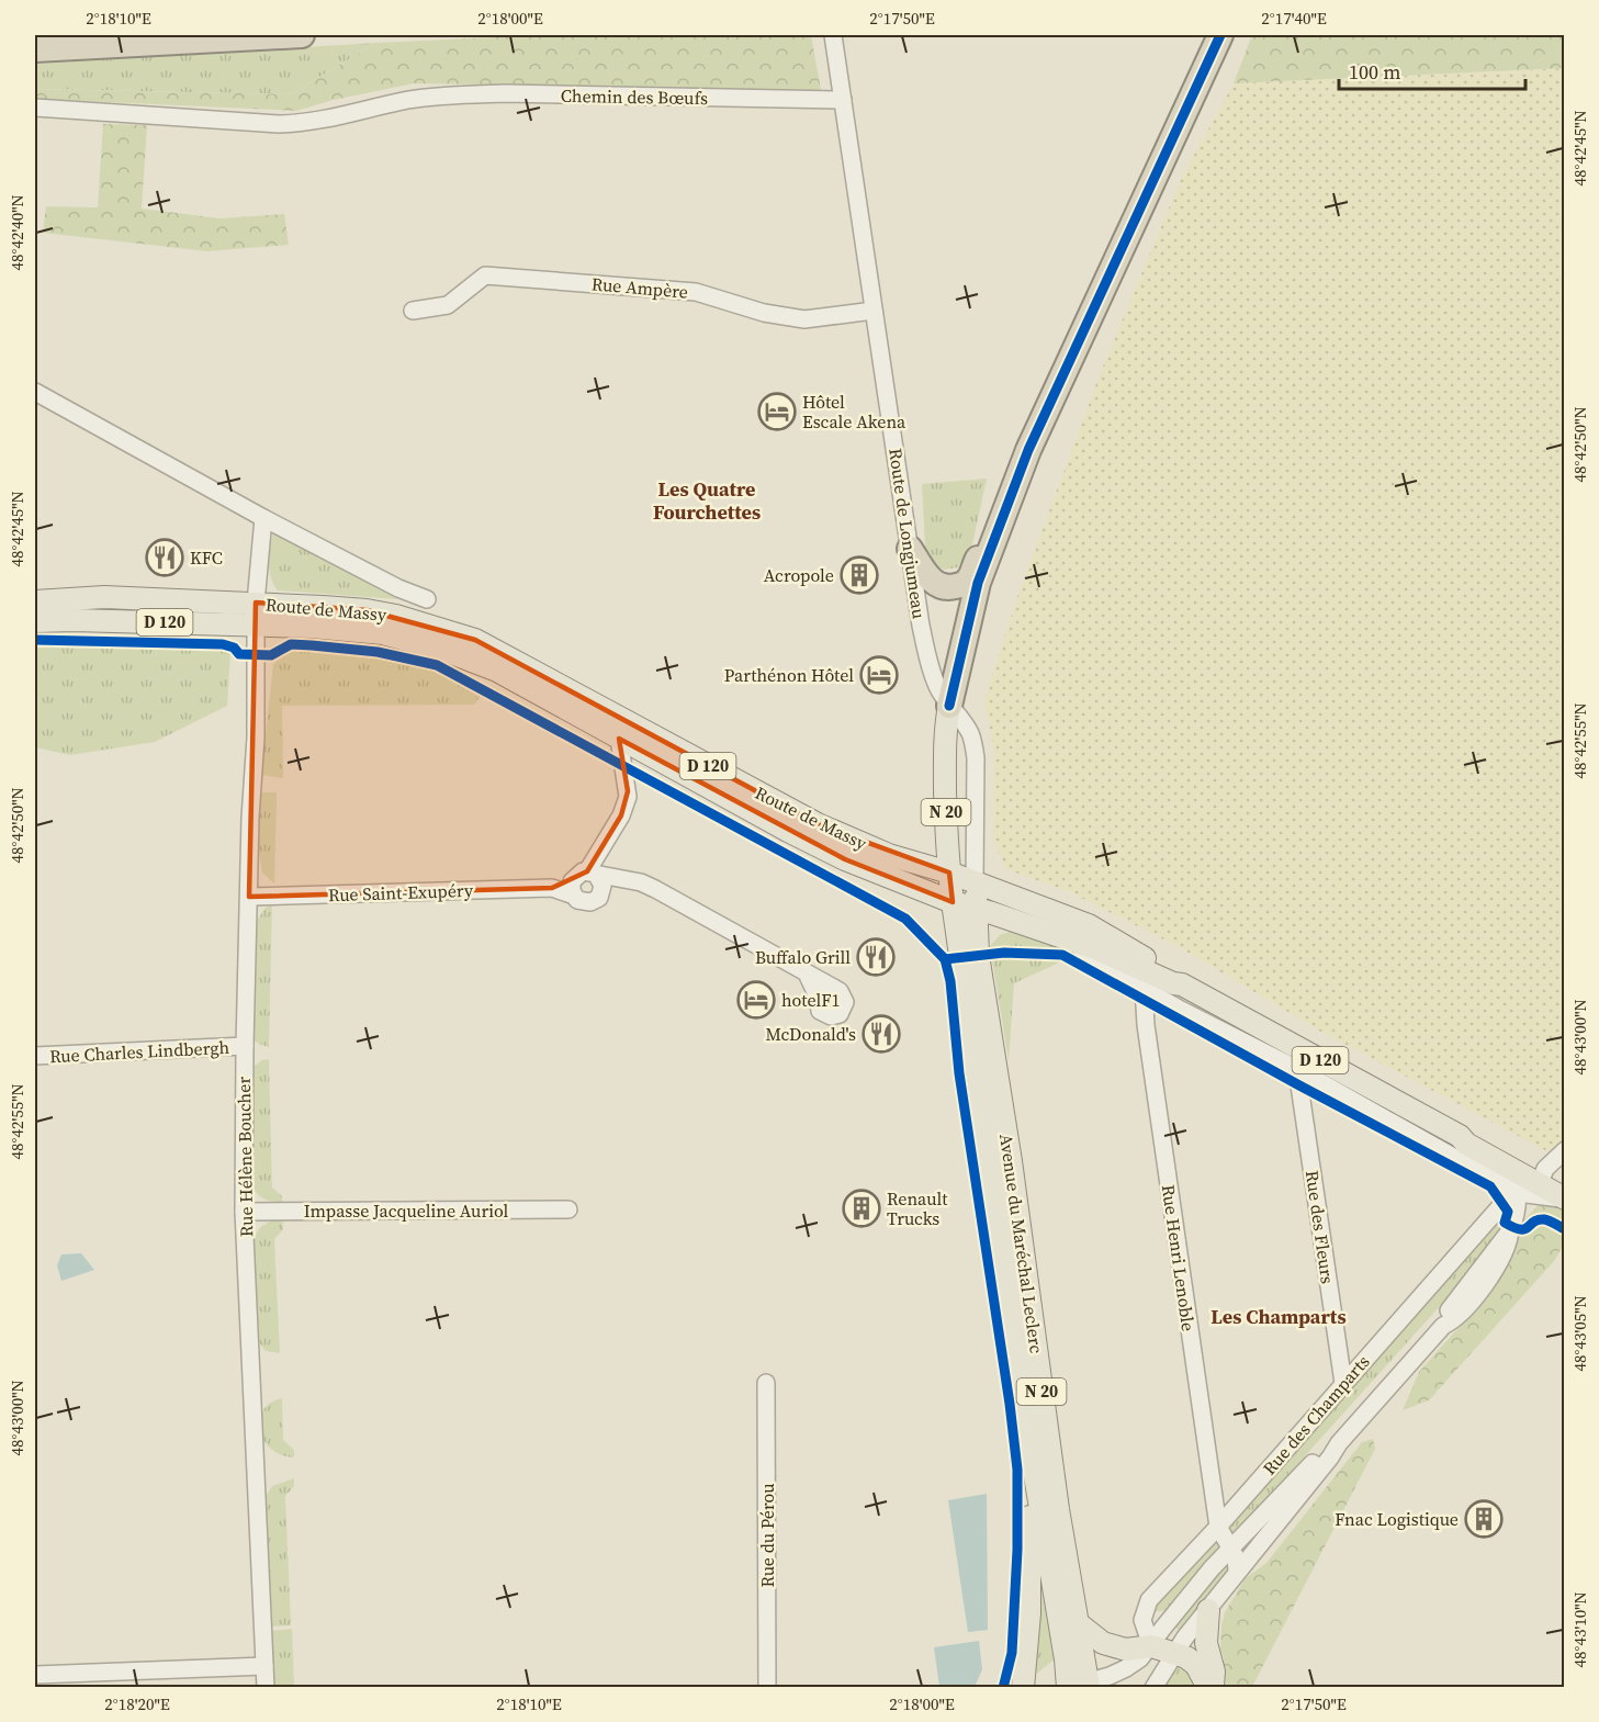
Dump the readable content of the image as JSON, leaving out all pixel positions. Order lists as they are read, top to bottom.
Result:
{
  "streets": {
    "highway": ["N 20"],
    "main road": ["Route de Massy", "D 120", "Avenue du Maréchal Leclerc"],
    "street": [
      "Chemin des Bœufs",
      "Rue Ampère",
      "Route de Longjumeau",
      "Rue Saint-Exupéry",
      "Rue Charles Lindbergh",
      "Rue Hélène Boucher",
      "Impasse Jacqueline Auriol",
      "Rue des Fleurs",
      "Rue Henri Lenoble",
      "Rue des Champarts",
      "Rue du Pérou"
    ]
  },
  "crossings": [
    ["Chemin des Bœufs", "Route de Longjumeau"],
    ["Rue Ampère", "Route de Longjumeau"],
    ["Route de Longjumeau", "N 20"],
    ["Route de Massy", "D 120"],
    ["Route de Massy", "N 20"],
    ["Route de Massy", "Rue Hélène Boucher"],
    ["Route de Massy", "Rue des Fleurs"],
    ["Route de Massy", "Rue Henri Lenoble"],
    ["Route de Massy", "Rue des Champarts"],
    ["D 120", "Rue des Champarts"],
    ["N 20", "Avenue du Maréchal Leclerc"],
    ["Rue Saint-Exupéry", "Rue Hélène Boucher"],
    ["Rue Charles Lindbergh", "Rue Hélène Boucher"],
    ["Rue Hélène Boucher", "Impasse Jacqueline Auriol"],
    ["Rue des Fleurs", "Rue des Champarts"],
    ["Avenue du Maréchal Leclerc", "Rue des Champarts"],
    ["Rue Henri Lenoble", "Rue des Champarts"]
  ],
  "districts": ["Les Quatre Fourchettes", "Les Champarts"],
  "places": {
    "hotel": ["Hôtel Escale Akena", "Parthénon Hôtel", "hotelF1"],
    "restaurant": ["KFC", "Buffalo Grill", "McDonald's"],
    "building": ["Acropole", "Renault Trucks", "Fnac Logistique"]
  },
  "scale_bar": "100 m",
  "coordinates": [
    "2°18'10\"E",
    "2°18'00\"E",
    "2°17'50\"E",
    "2°17'40\"E",
    "48°42'45\"N",
    "48°42'40\"N",
    "48°42'50\"N",
    "48°42'55\"N",
    "48°43'00\"N",
    "48°43'05\"N",
    "48°43'10\"N",
    "2°18'20\"E"
  ]
}
